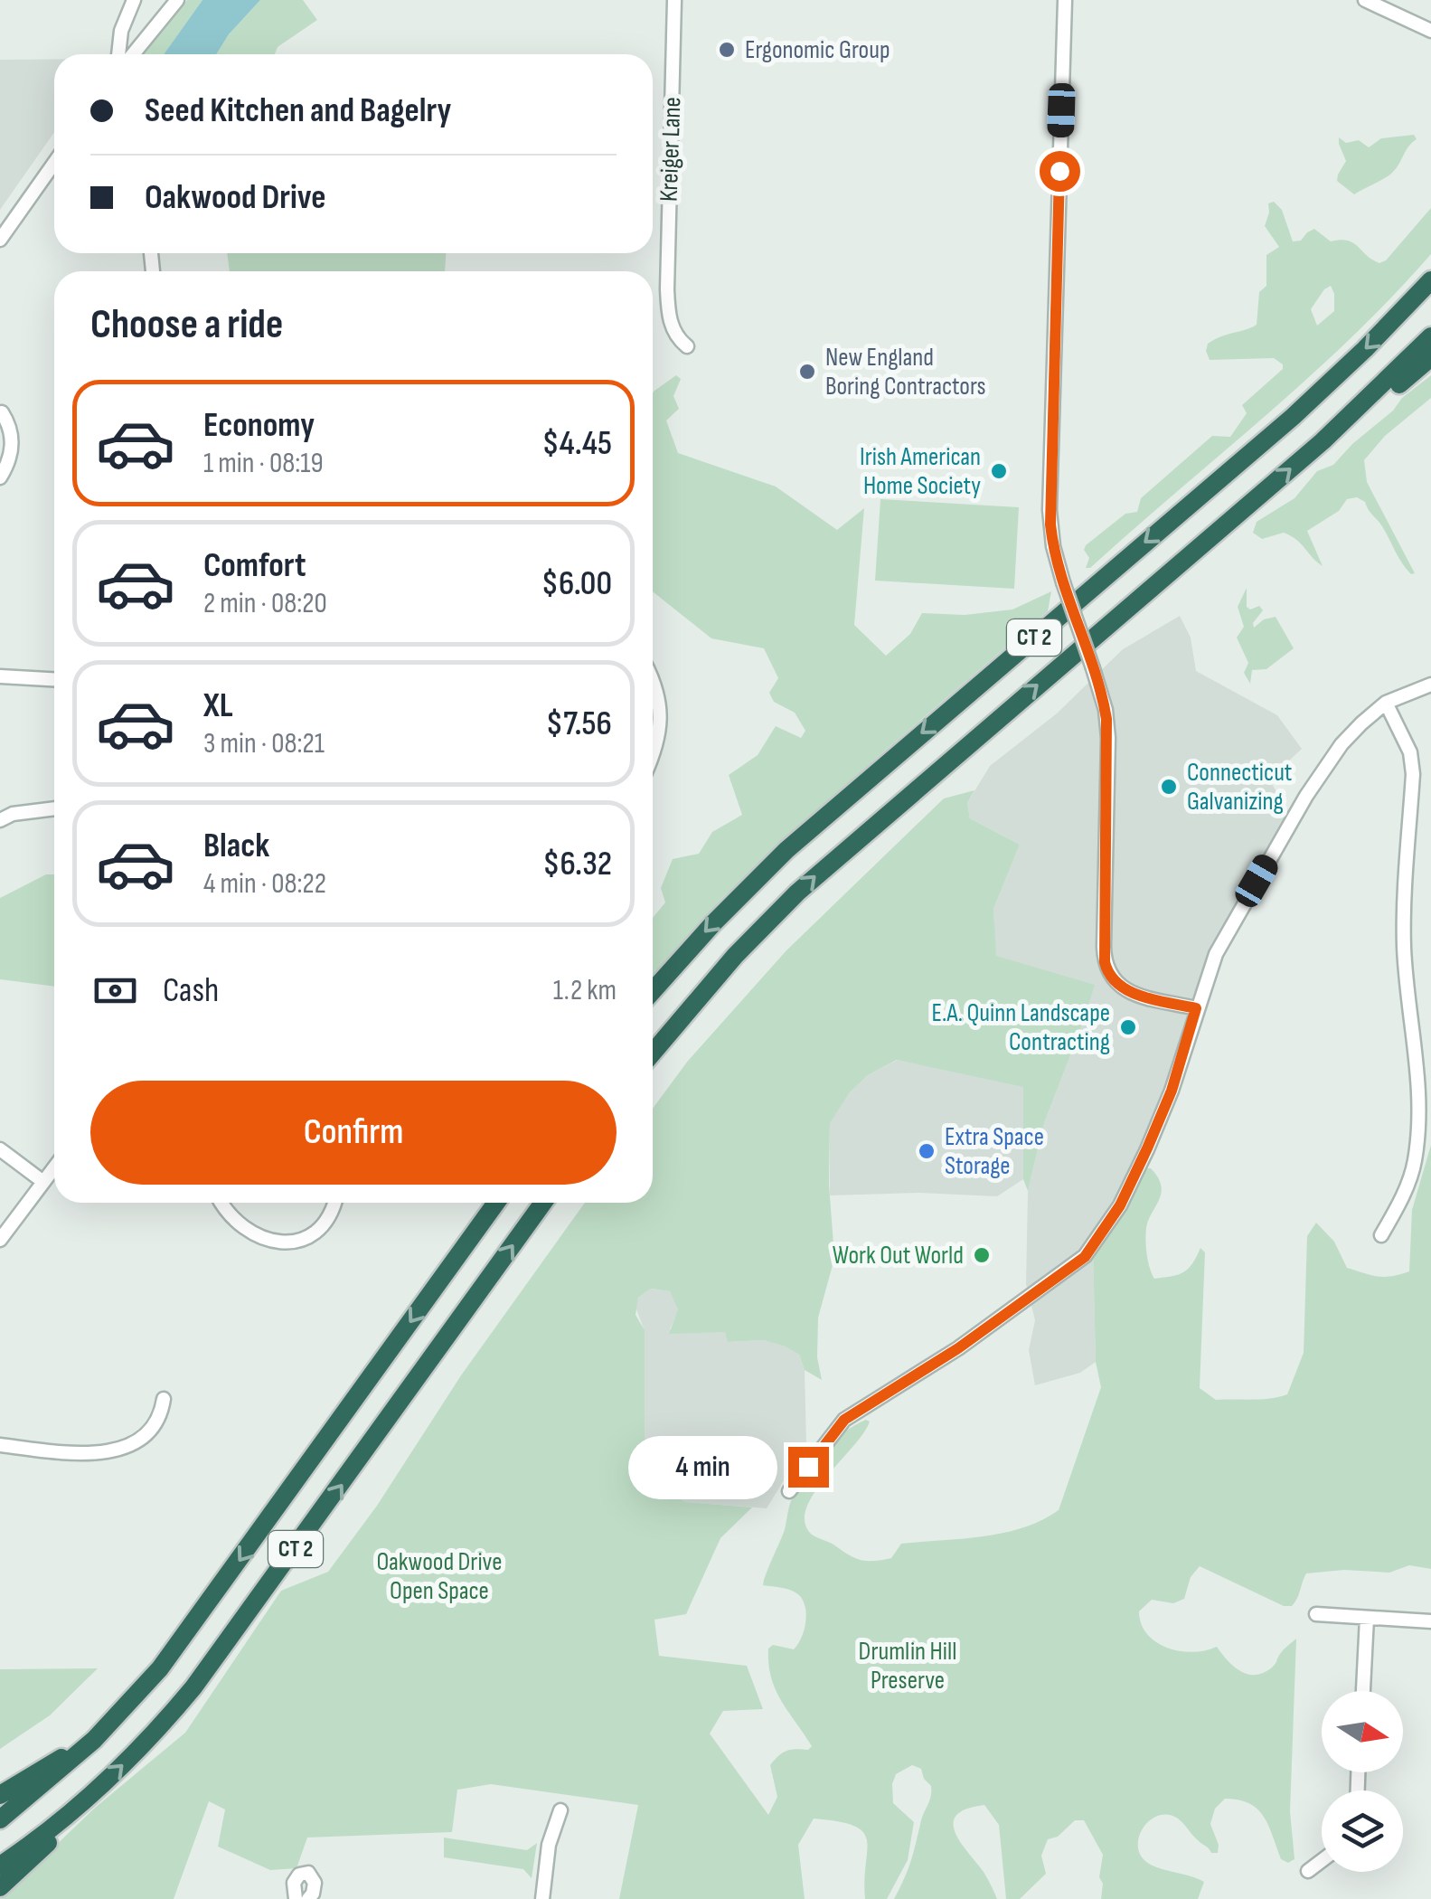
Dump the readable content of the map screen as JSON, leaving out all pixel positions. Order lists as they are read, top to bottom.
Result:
{
  "streets": {
    "highway": ["CT 2"],
    "street": ["Kreiger Lane"]
  },
  "parks": ["Oakwood Drive Open Space", "Drumlin Hill Preserve"],
  "places": [
    "Ergonomic Group",
    "New England Boring Contractors",
    "Irish American Home Society",
    "Connecticut Galvanizing",
    "E.A. Quinn Landscape Contracting",
    "Extra Space Storage",
    "Work Out World"
  ],
  "north": "right",
  "page": {
    "banner": ["Seed Kitchen and Bagelry", "Oakwood Drive"],
    "heading": "Choose a ride",
    "list": [
      {
        "name": "Economy",
        "note": "1 min · 08:19",
        "value": "$4.45"
      },
      {
        "name": "Comfort",
        "note": "2 min · 08:20",
        "value": "$6.00"
      },
      {
        "name": "XL",
        "note": "3 min · 08:21",
        "value": "$7.56"
      },
      {
        "name": "Black",
        "note": "4 min · 08:22",
        "value": "$6.32"
      }
    ],
    "pay": ["Cash", "1.2 km"],
    "buttons": "Confirm",
    "bubble": "4 min"
  }
}
